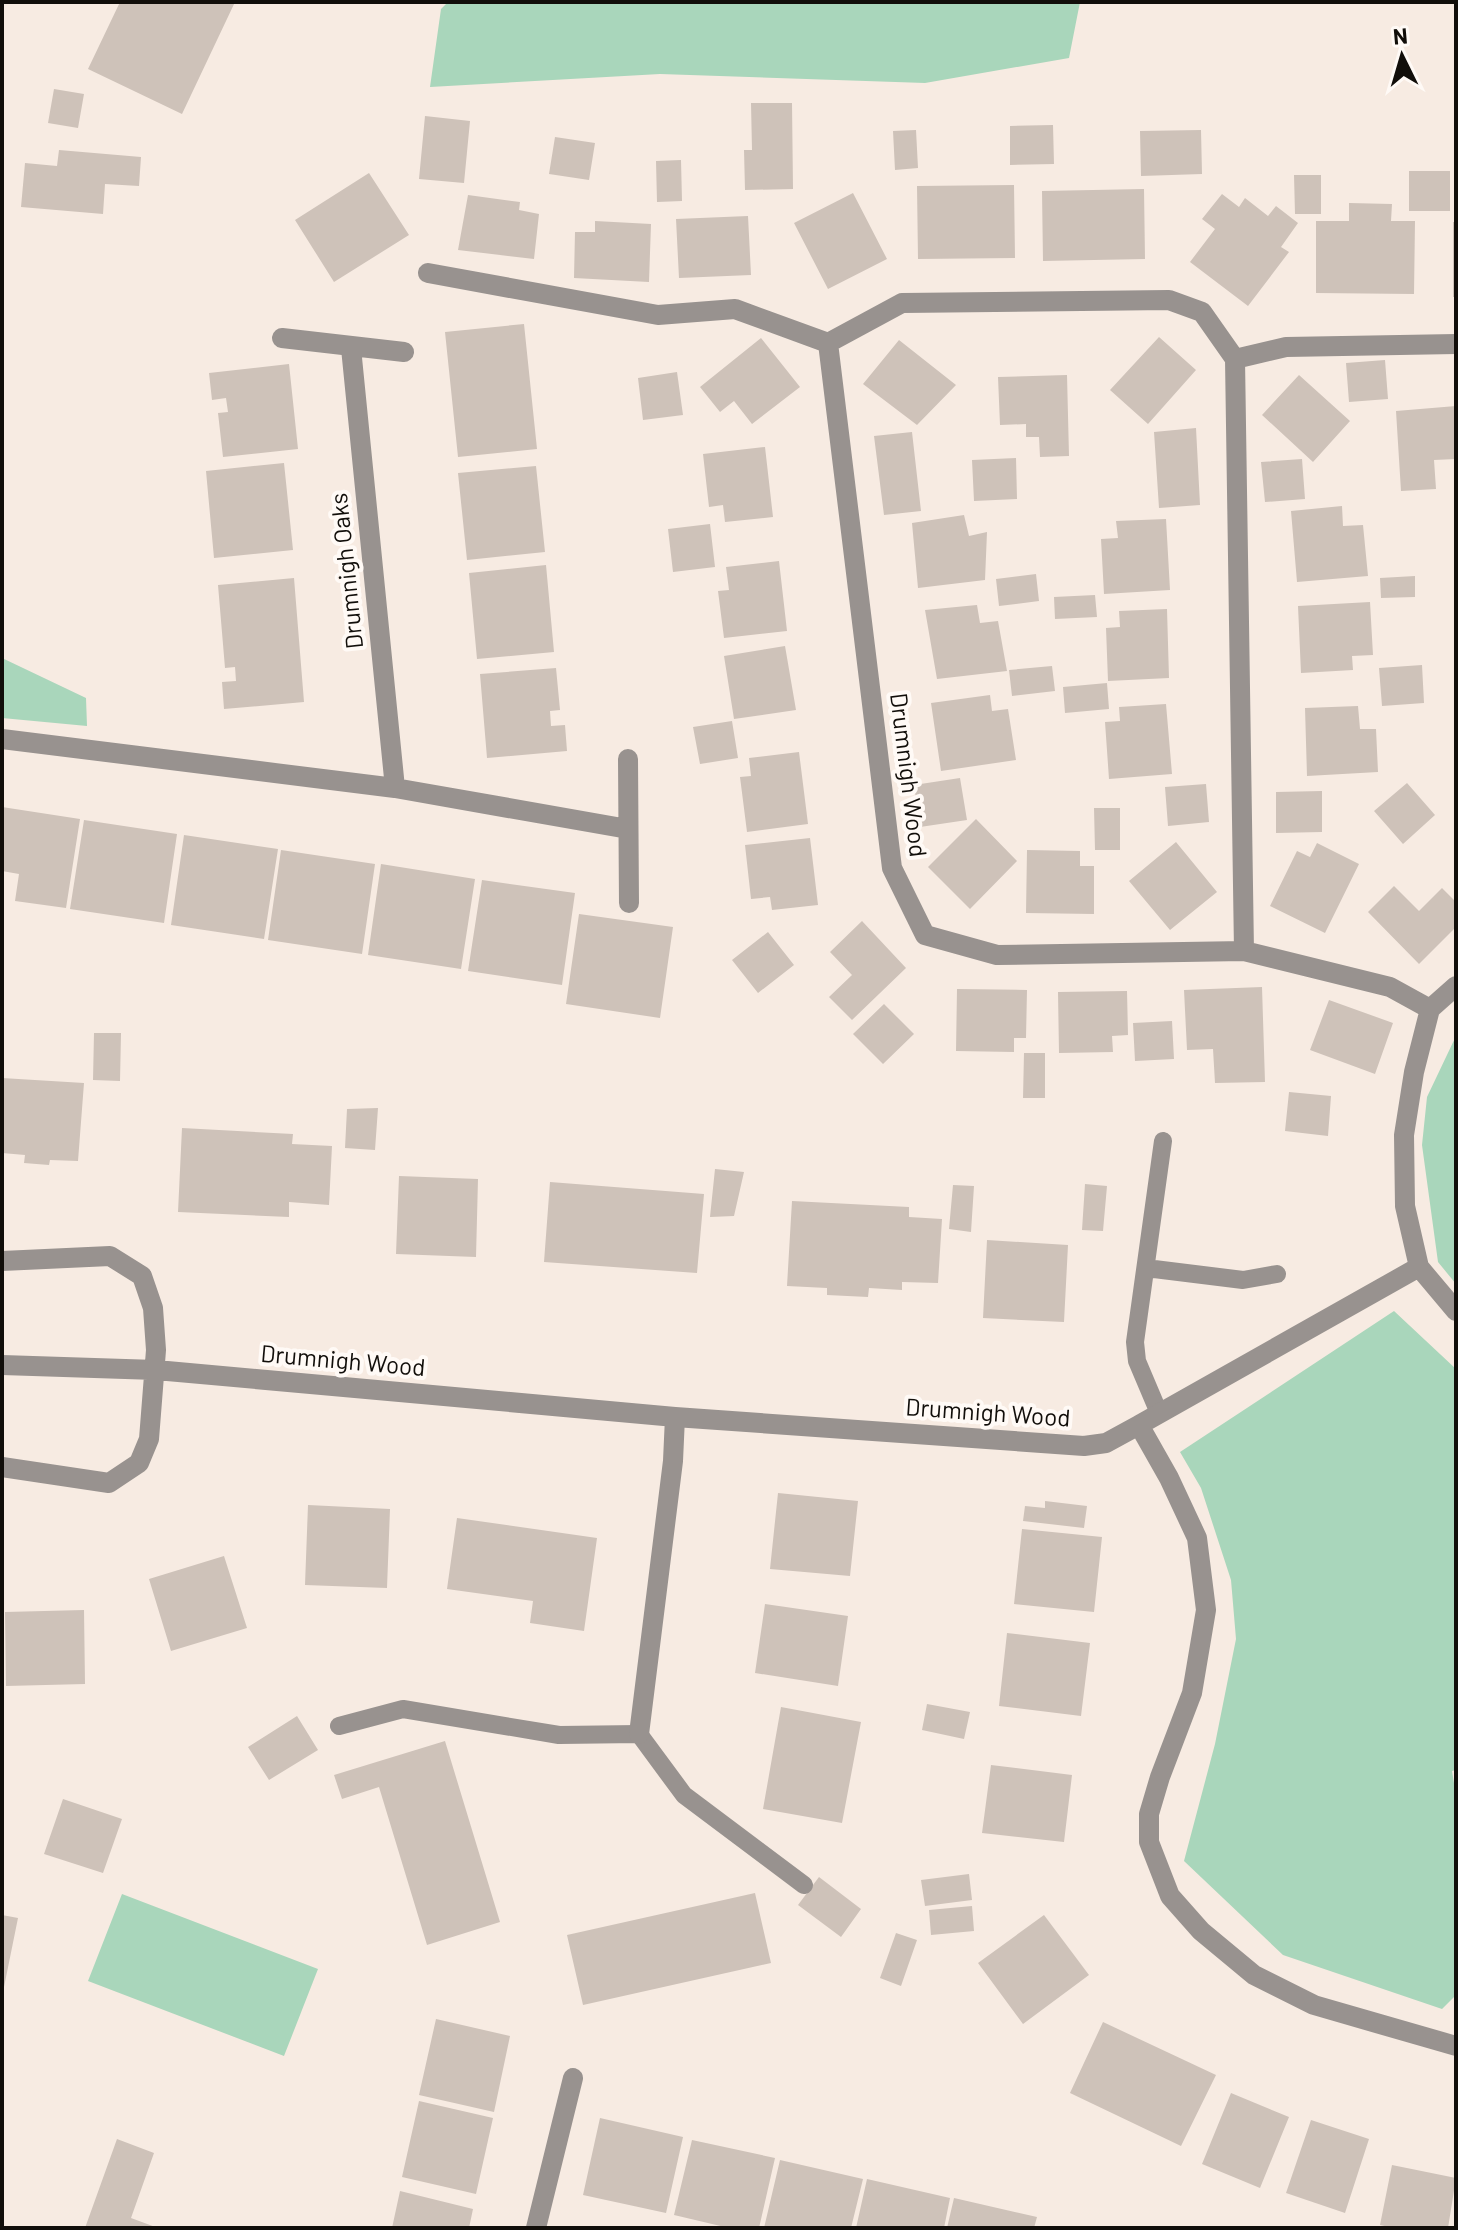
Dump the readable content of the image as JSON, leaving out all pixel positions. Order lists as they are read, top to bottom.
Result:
{
  "streets": {
    "street": ["Drumnigh Oaks", "Drumnigh Wood"]
  },
  "north": "top"
}
